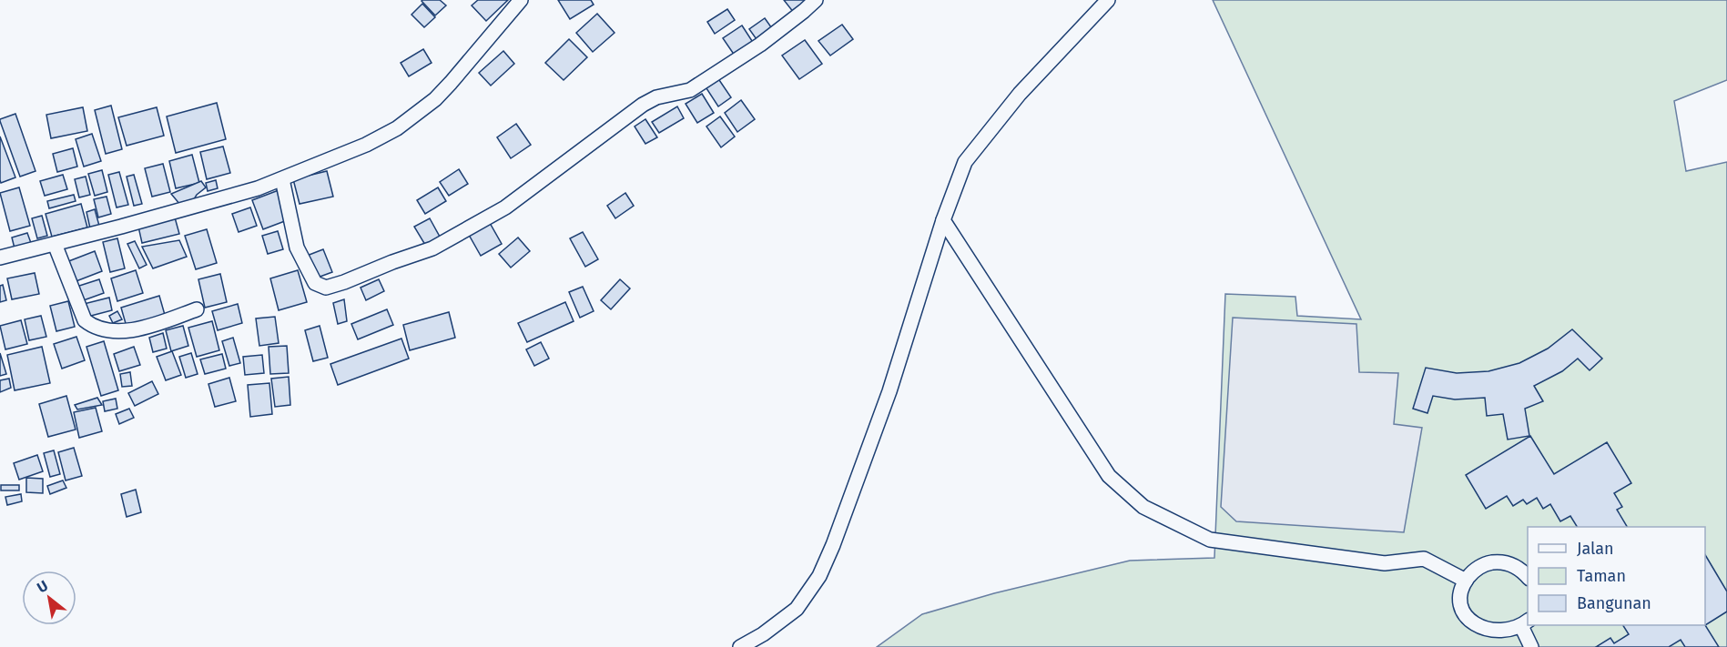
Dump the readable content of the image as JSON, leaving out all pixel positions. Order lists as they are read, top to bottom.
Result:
{
  "legend": ["Jalan", "Taman", "Bangunan"],
  "north": "top left"
}
